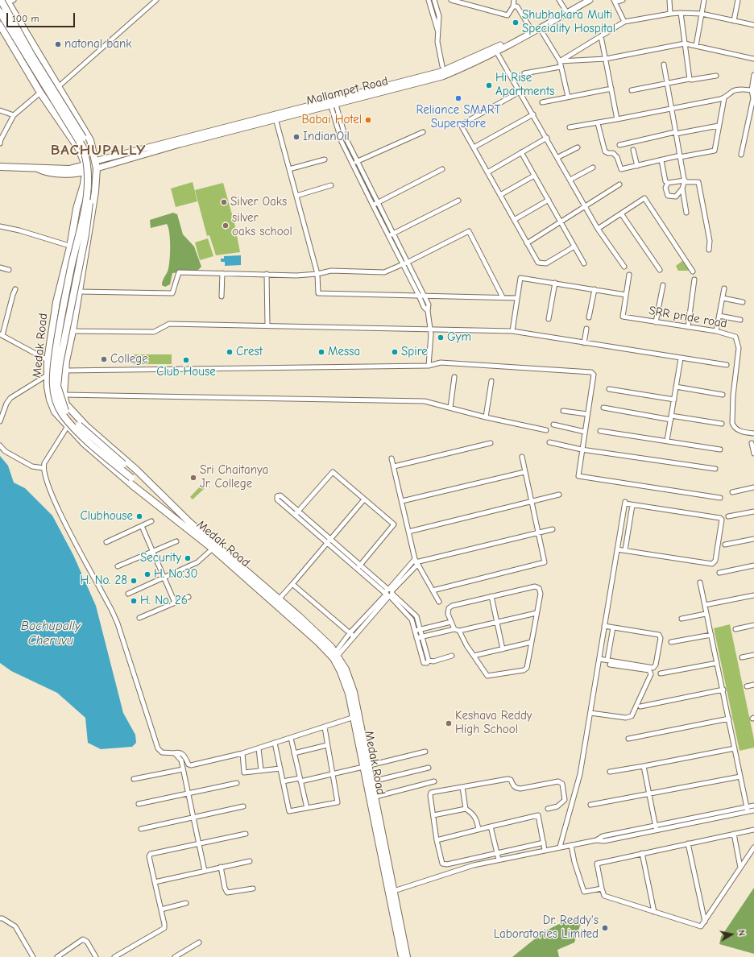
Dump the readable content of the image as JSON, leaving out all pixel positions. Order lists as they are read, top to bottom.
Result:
{
  "streets": {
    "main road": ["Mallampet Road", "Medak Road"],
    "street": ["SRR pride road"]
  },
  "crossings": [
    ["Mallampet Road", "Medak Road"]
  ],
  "districts": ["BACHUPALLY"],
  "water": ["Bachupally Cheruvu"],
  "places": [
    "Shubhakara Multi Speciality Hospital",
    "natonal bank",
    "Hi Rise Apartments",
    "Reliance SMART Superstore",
    "Babai Hotel",
    "IndianOil",
    "Silver Oaks",
    "silver oaks school",
    "Gym",
    "Crest",
    "Messa",
    "Spire",
    "College",
    "Club House",
    "Sri Chaitanya Jr. College",
    "Clubhouse",
    "Security",
    "H. No.30",
    "H. No. 28",
    "H. No. 26",
    "Keshava Reddy High School",
    "Dr. Reddy's Laboratories Limited"
  ],
  "scale_bar": "100 m",
  "north": "right"
}
